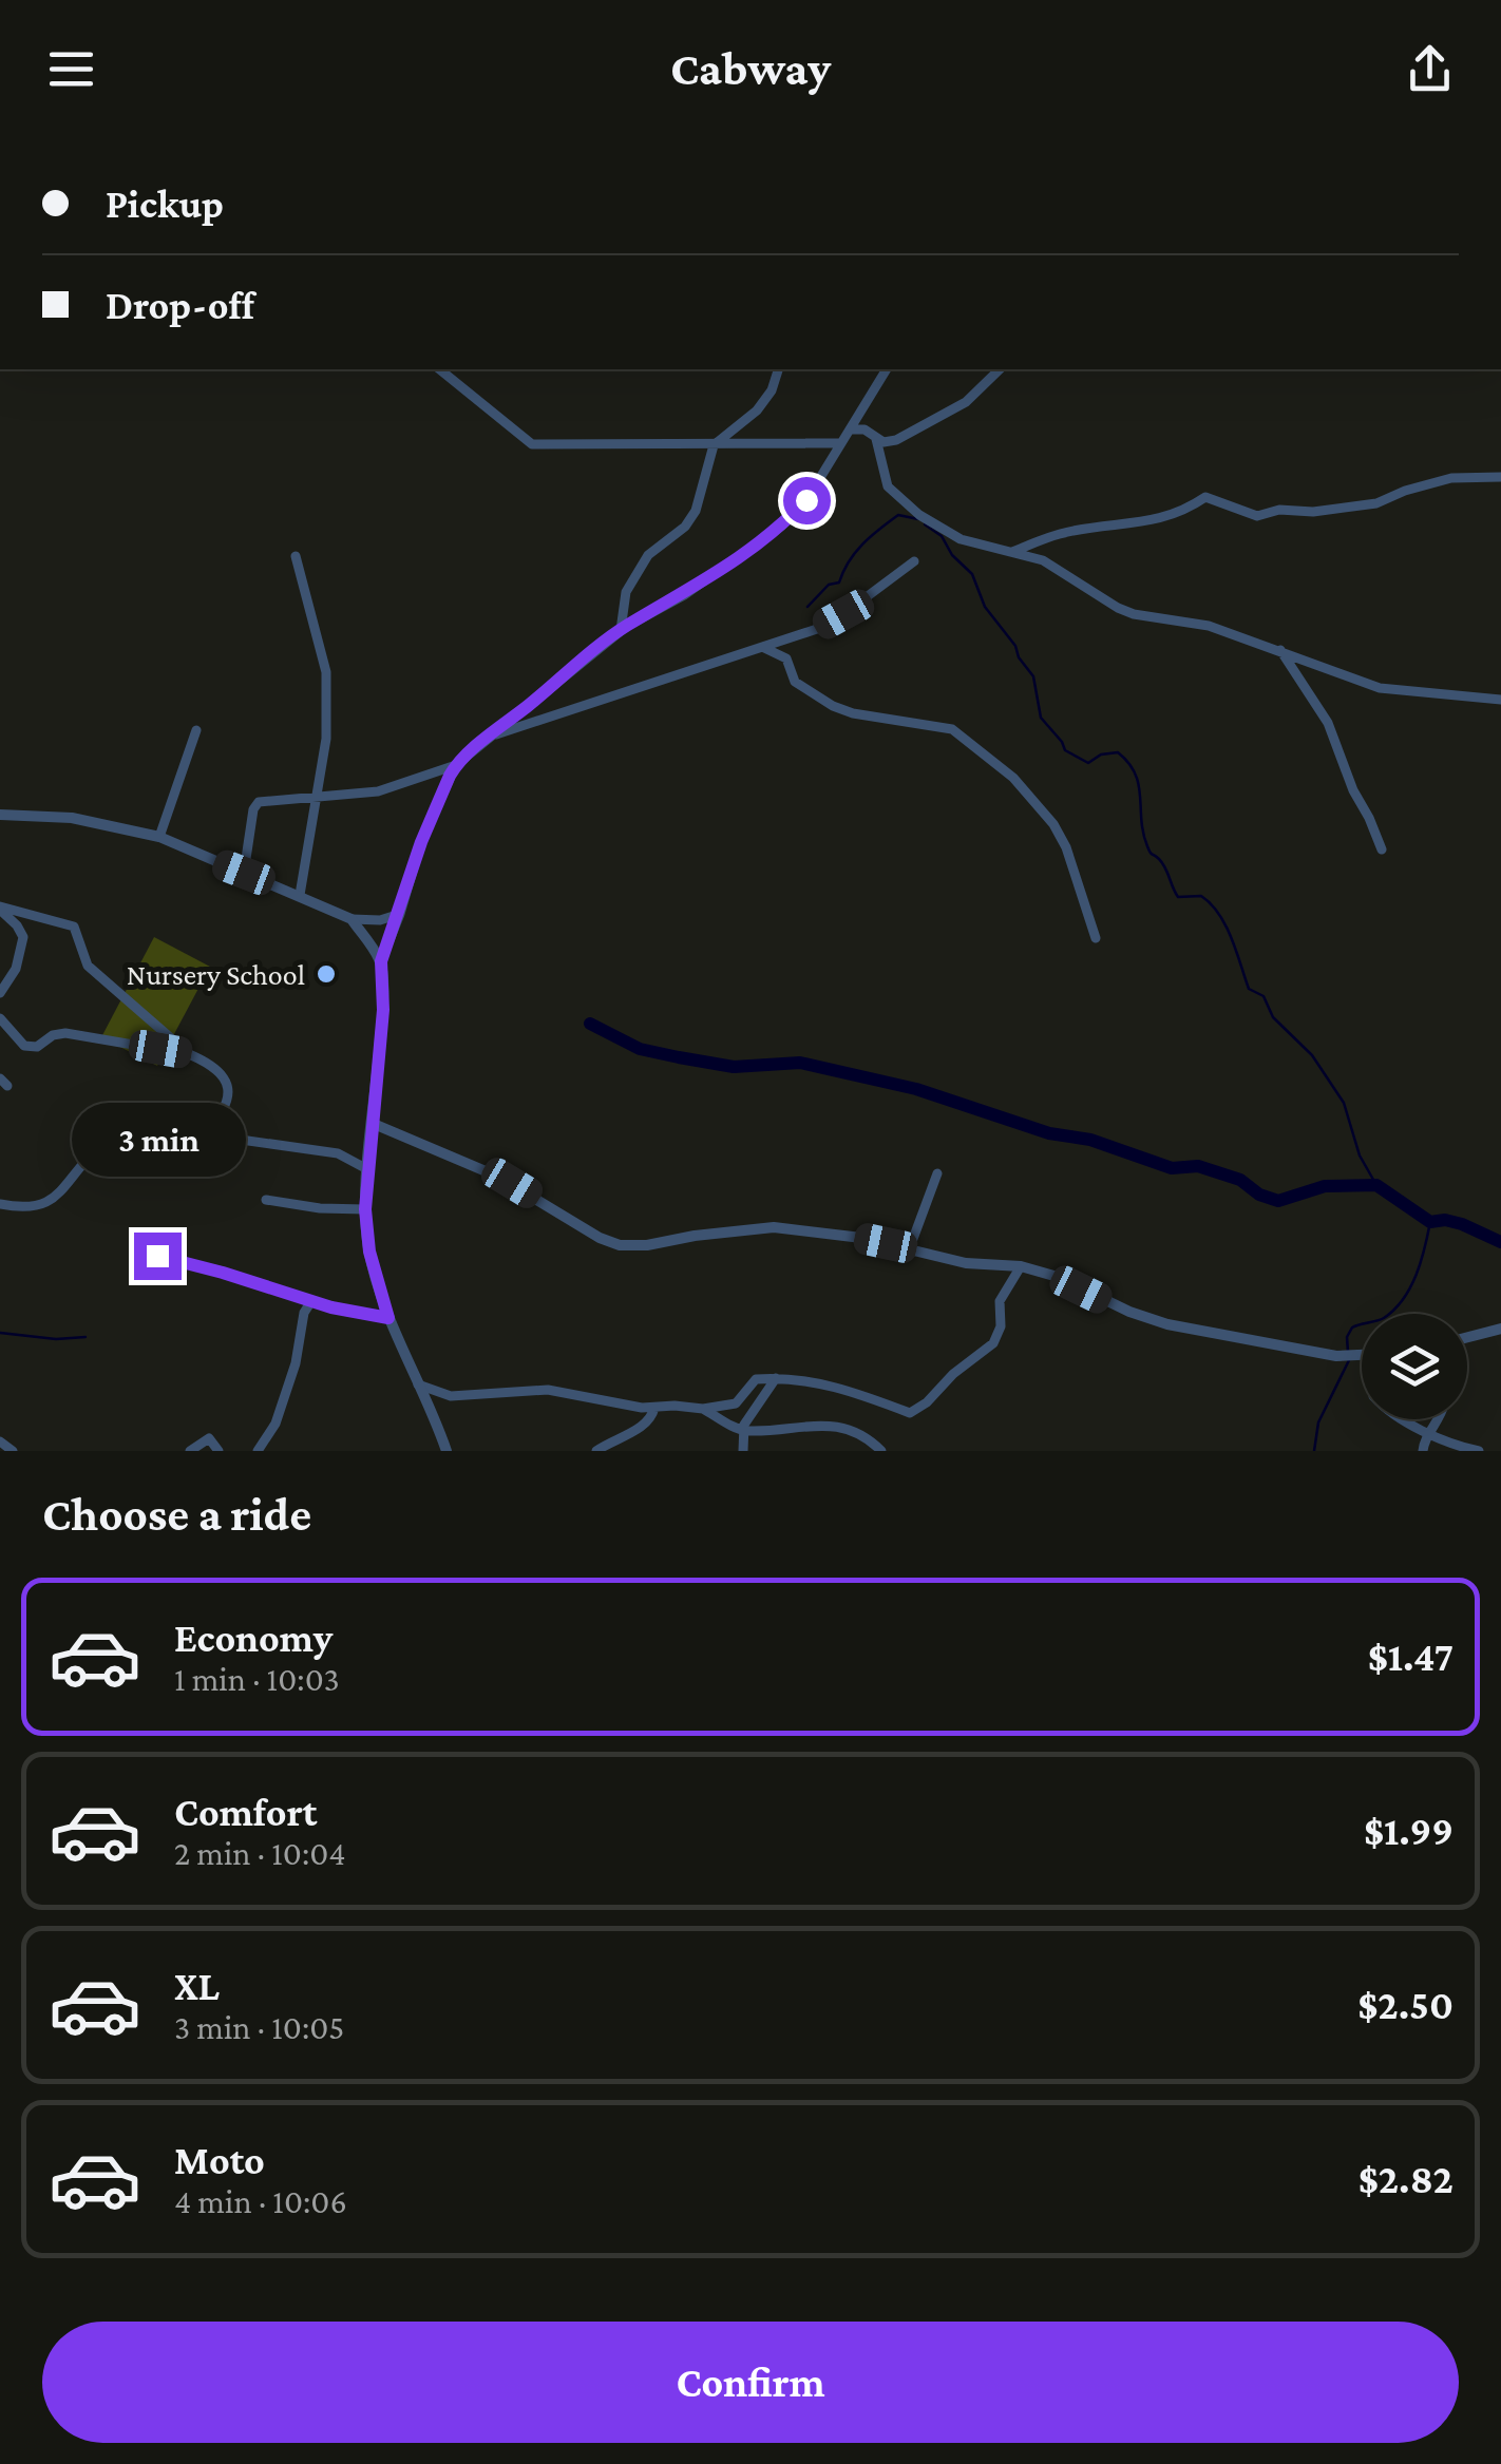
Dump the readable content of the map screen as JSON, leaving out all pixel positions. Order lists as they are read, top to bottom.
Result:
{
  "places": ["Nursery School"],
  "page": {
    "header": "Cabway",
    "banner": ["Pickup", "Drop-off"],
    "bubble": "3 min",
    "heading": "Choose a ride",
    "list": [
      {
        "name": "Economy",
        "note": "1 min · 10:03",
        "value": "$1.47"
      },
      {
        "name": "Comfort",
        "note": "2 min · 10:04",
        "value": "$1.99"
      },
      {
        "name": "XL",
        "note": "3 min · 10:05",
        "value": "$2.50"
      },
      {
        "name": "Moto",
        "note": "4 min · 10:06",
        "value": "$2.82"
      }
    ],
    "buttons": "Confirm"
  }
}
